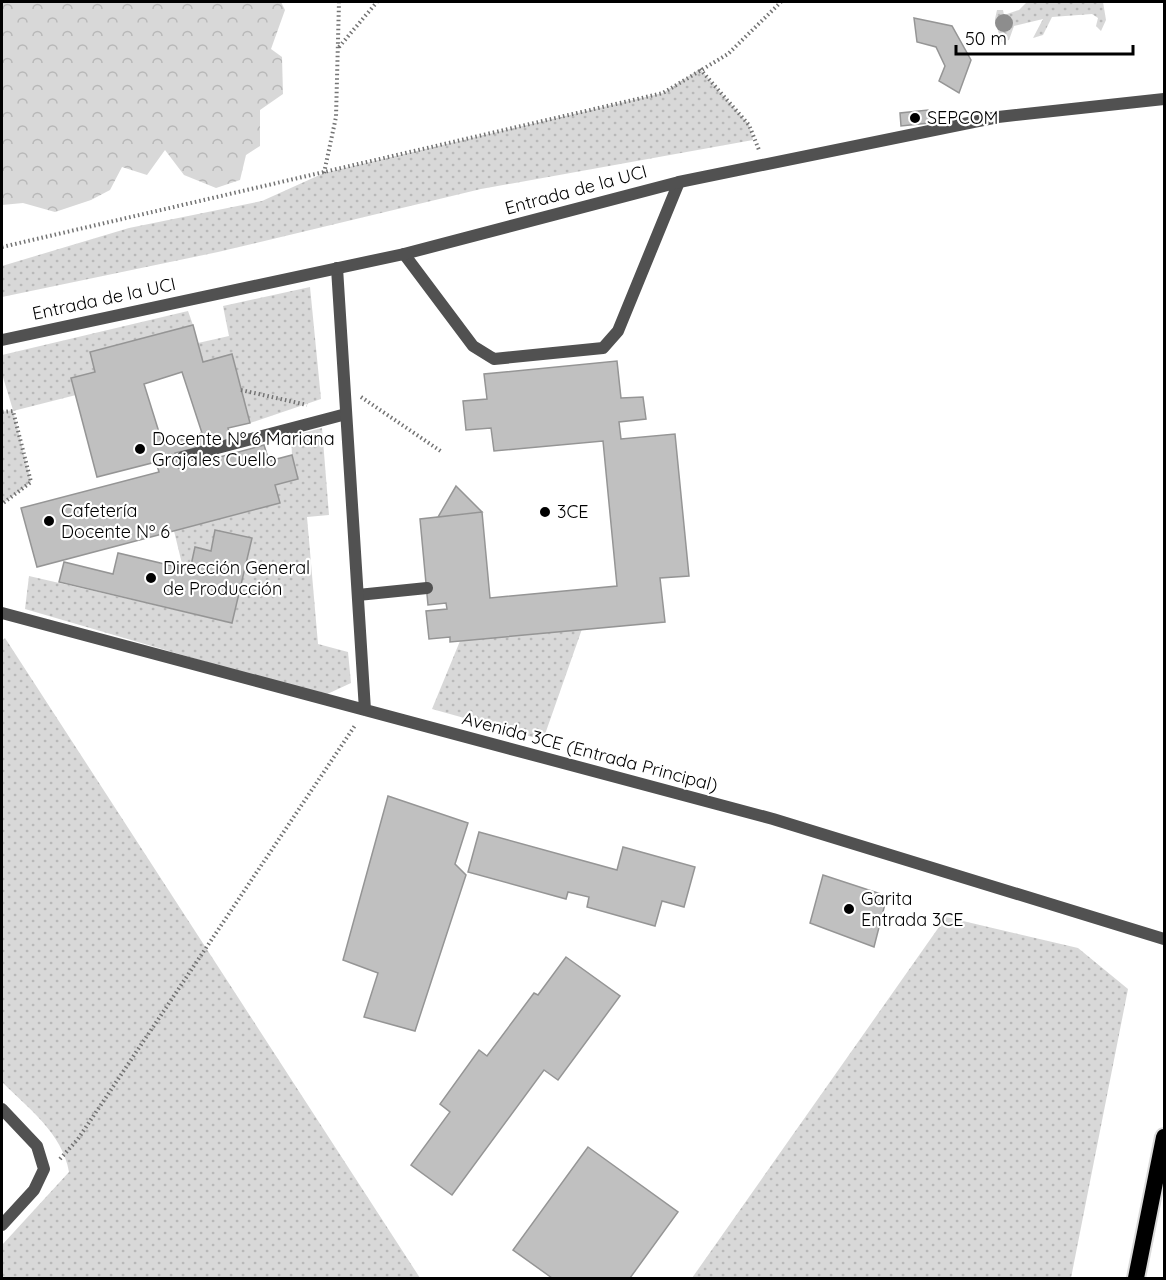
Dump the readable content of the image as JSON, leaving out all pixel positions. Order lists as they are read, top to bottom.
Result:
{
  "streets": {
    "street": ["Entrada de la UCI", "Avenida 3CE (Entrada Principal)"]
  },
  "places": [
    "SEPCOM",
    "Docente Nº 6 Mariana Grajales Cuello",
    "3CE",
    "Cafetería Docente Nº 6",
    "Dirección General de Producción",
    "Garita Entrada 3CE"
  ],
  "scale_bar": "50 m"
}
